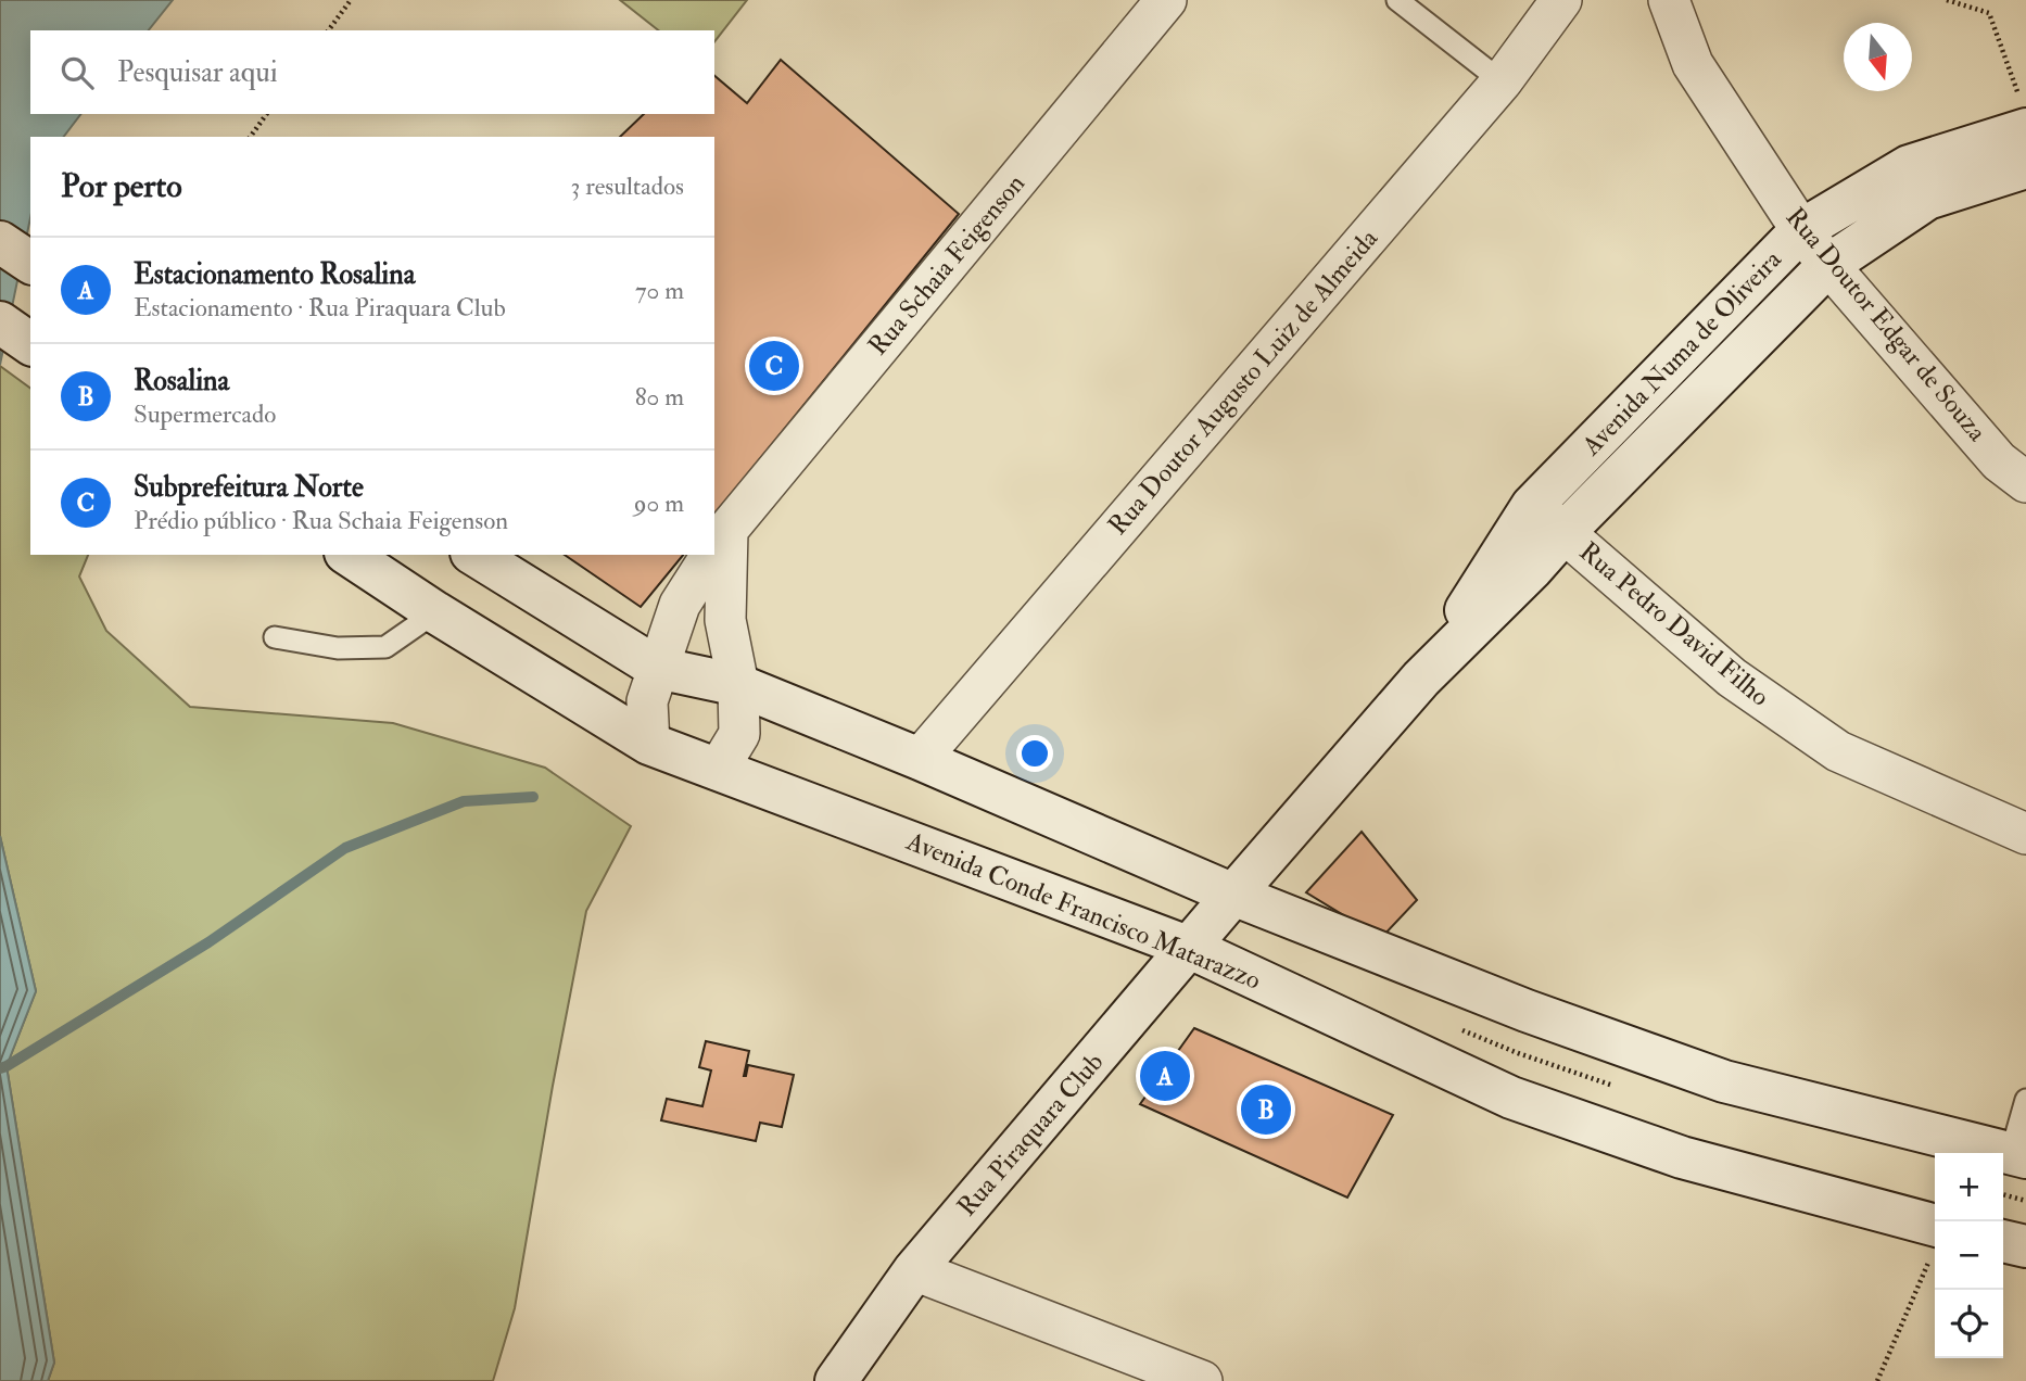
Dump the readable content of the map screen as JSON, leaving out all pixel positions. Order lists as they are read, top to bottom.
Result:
{
  "streets": {
    "street": [
      "Rua Schaia Feigenson",
      "Rua Doutor Edgar de Souza",
      "Avenida Numa de Oliveira",
      "Rua Doutor Augusto Luiz de Almeida",
      "Rua Pedro David Filho",
      "Avenida Conde Francisco Matarazzo",
      "Rua Piraquara Club"
    ]
  },
  "crossings": [
    ["Rua Schaia Feigenson", "Avenida Conde Francisco Matarazzo"],
    ["Rua Doutor Edgar de Souza", "Avenida Numa de Oliveira"],
    ["Avenida Numa de Oliveira", "Rua Pedro David Filho"],
    ["Avenida Numa de Oliveira", "Rua Piraquara Club"],
    ["Avenida Conde Francisco Matarazzo", "Rua Piraquara Club"]
  ],
  "north": "bottom",
  "page": {
    "search": "Pesquisar aqui",
    "heading": ["Por perto", "3 resultados"],
    "list": [
      {
        "mark": "A",
        "name": "Estacionamento Rosalina",
        "note": "Estacionamento · Rua Piraquara Club",
        "value": "70 m"
      },
      {
        "mark": "B",
        "name": "Rosalina",
        "note": "Supermercado",
        "value": "80 m"
      },
      {
        "mark": "C",
        "name": "Subprefeitura Norte",
        "note": "Prédio público · Rua Schaia Feigenson",
        "value": "90 m"
      }
    ],
    "pins": ["C", "A", "B"],
    "map_buttons": ["+", "−"]
  }
}
